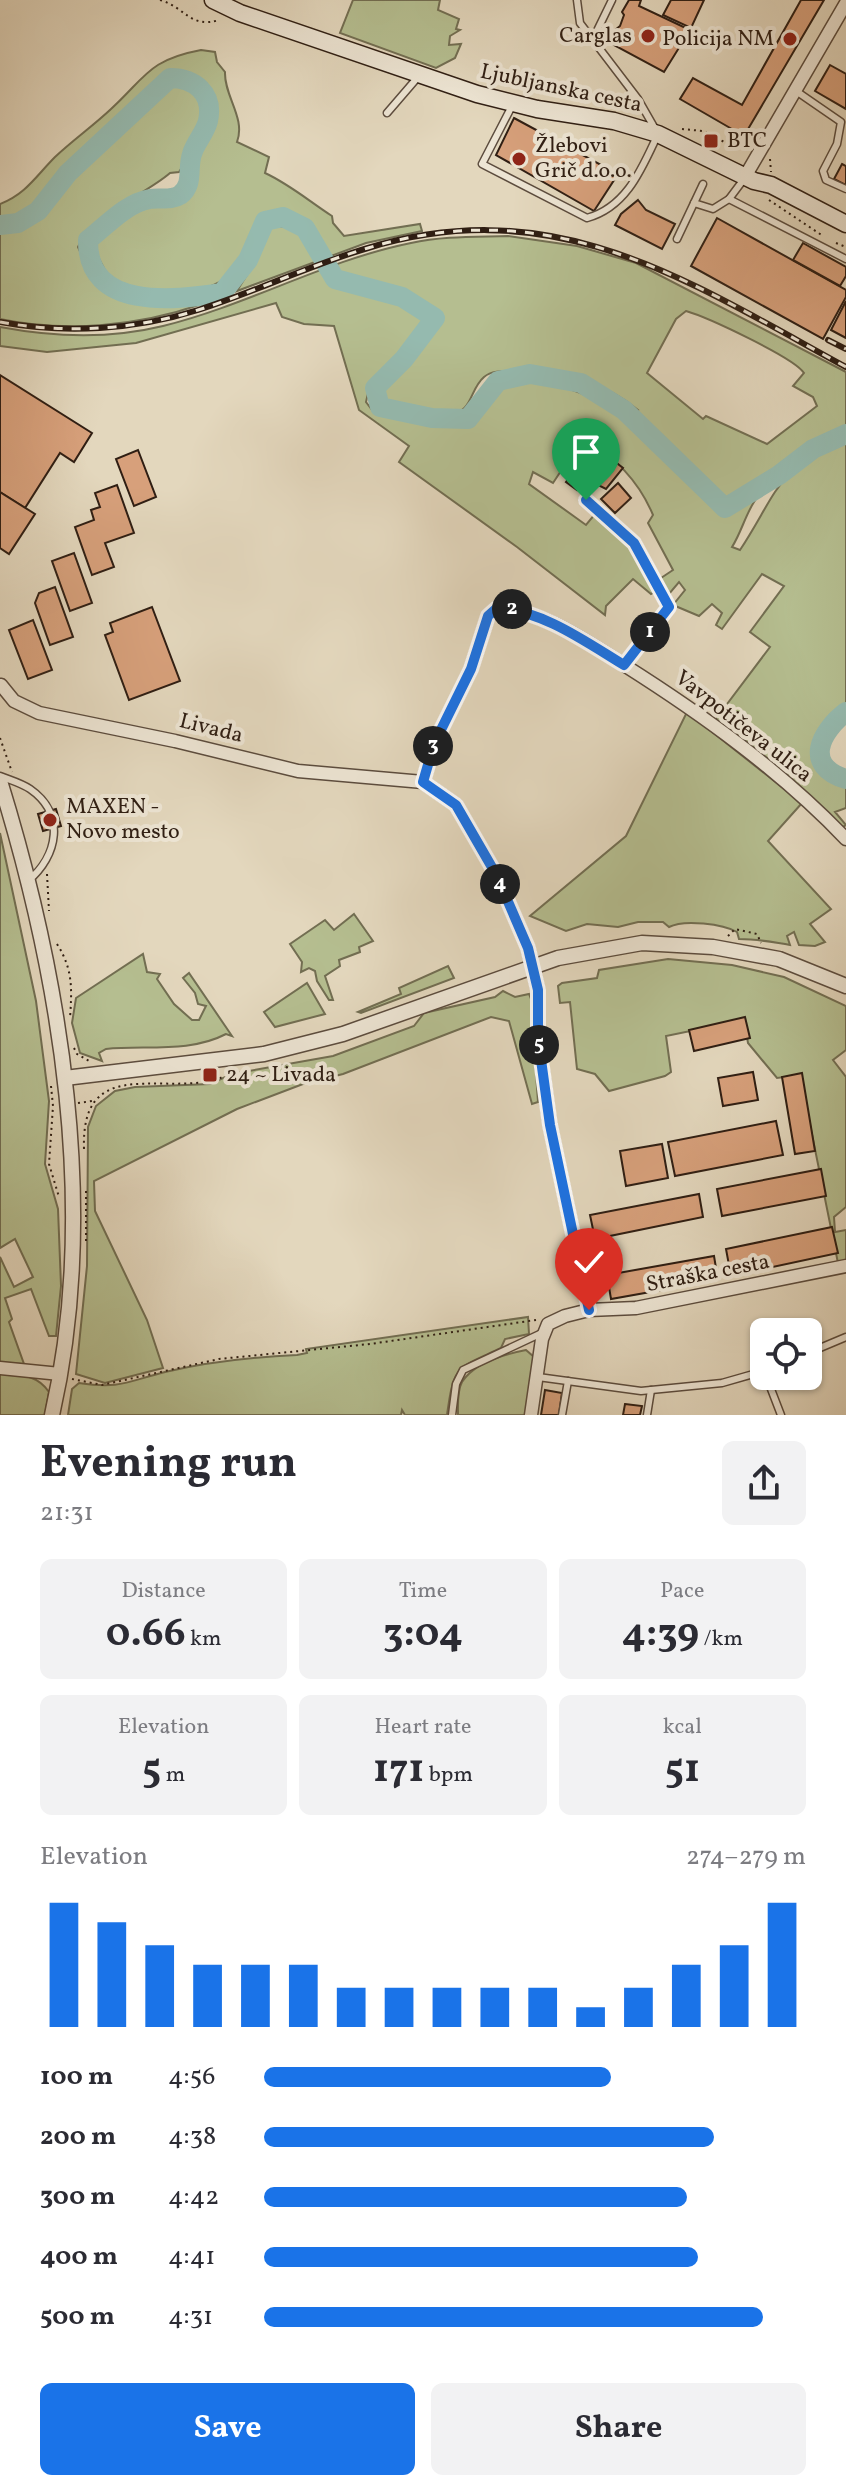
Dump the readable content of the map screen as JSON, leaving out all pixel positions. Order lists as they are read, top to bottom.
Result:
{
  "streets": {
    "main road": ["Ljubljanska cesta"],
    "street": ["Vavpotičeva ulica", "Livada", "Straška cesta"]
  },
  "places": {
    "other": [
      "Carglas",
      "Policija NM",
      "Žlebovi Grič d.o.o.",
      "MAXEN - Novo mesto"
    ],
    "transit": ["BTC", "24 ~ Livada"]
  },
  "page": {
    "pins": [
      "2",
      "1",
      "3",
      "4",
      "5"
    ],
    "heading": ["Evening run", "21:31"],
    "stats": [
      ["Distance", "0.66 km"],
      ["Time", "3:04"],
      ["Pace", "4:39 /km"],
      ["Elevation", "5 m"],
      ["Heart rate", "171 bpm"],
      ["kcal", "51"]
    ],
    "chart": ["Elevation", "274–279 m"],
    "list": [
      {
        "name": "100 m",
        "note": "4:56"
      },
      {
        "name": "200 m",
        "note": "4:38"
      },
      {
        "name": "300 m",
        "note": "4:42"
      },
      {
        "name": "400 m",
        "note": "4:41"
      },
      {
        "name": "500 m",
        "note": "4:31"
      }
    ],
    "buttons": ["Save", "Share"]
  }
}
